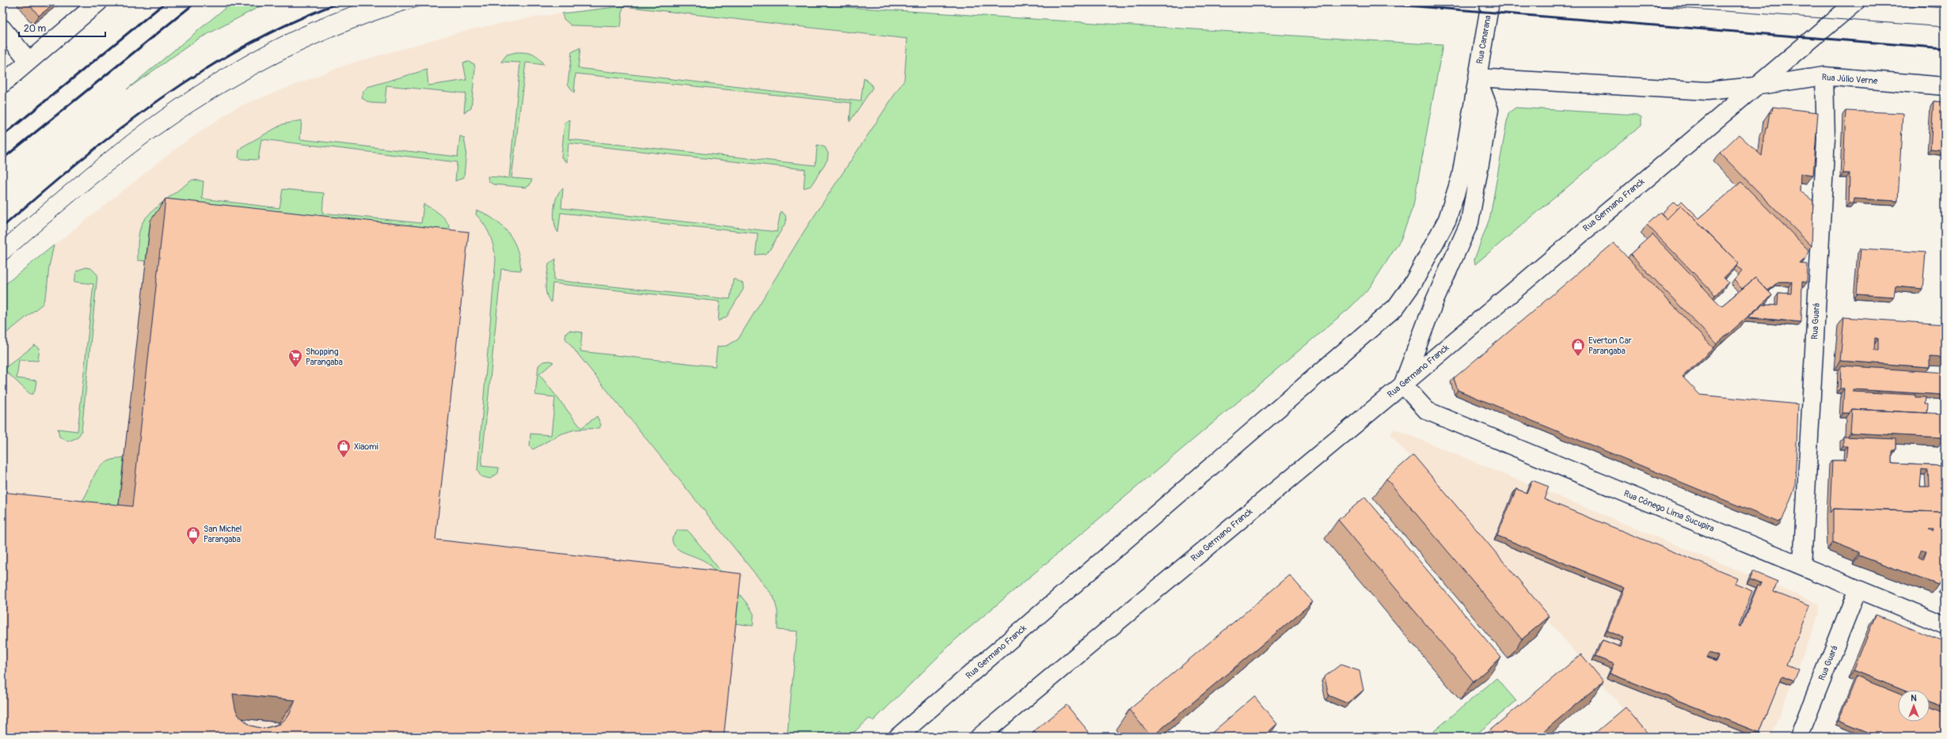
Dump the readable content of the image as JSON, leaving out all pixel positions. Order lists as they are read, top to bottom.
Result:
{
  "streets": {
    "main road": [
      "Rua Canarana",
      "Rua Júlio Verne",
      "Rua Germano Franck",
      "Rua Guará",
      "Rua Cônego Lima Sucupira"
    ]
  },
  "crossings": [
    ["Rua Canarana", "Rua Júlio Verne"],
    ["Rua Canarana", "Rua Germano Franck"],
    ["Rua Júlio Verne", "Rua Germano Franck"],
    ["Rua Júlio Verne", "Rua Guará"],
    ["Rua Germano Franck", "Rua Cônego Lima Sucupira"],
    ["Rua Guará", "Rua Cônego Lima Sucupira"]
  ],
  "places": {
    "shop": ["Everton Car Parangaba", "Xiaomi", "San Michel Parangaba"],
    "supermarket": ["Shopping Parangaba"]
  },
  "scale_bar": "20 m",
  "north": "top"
}
